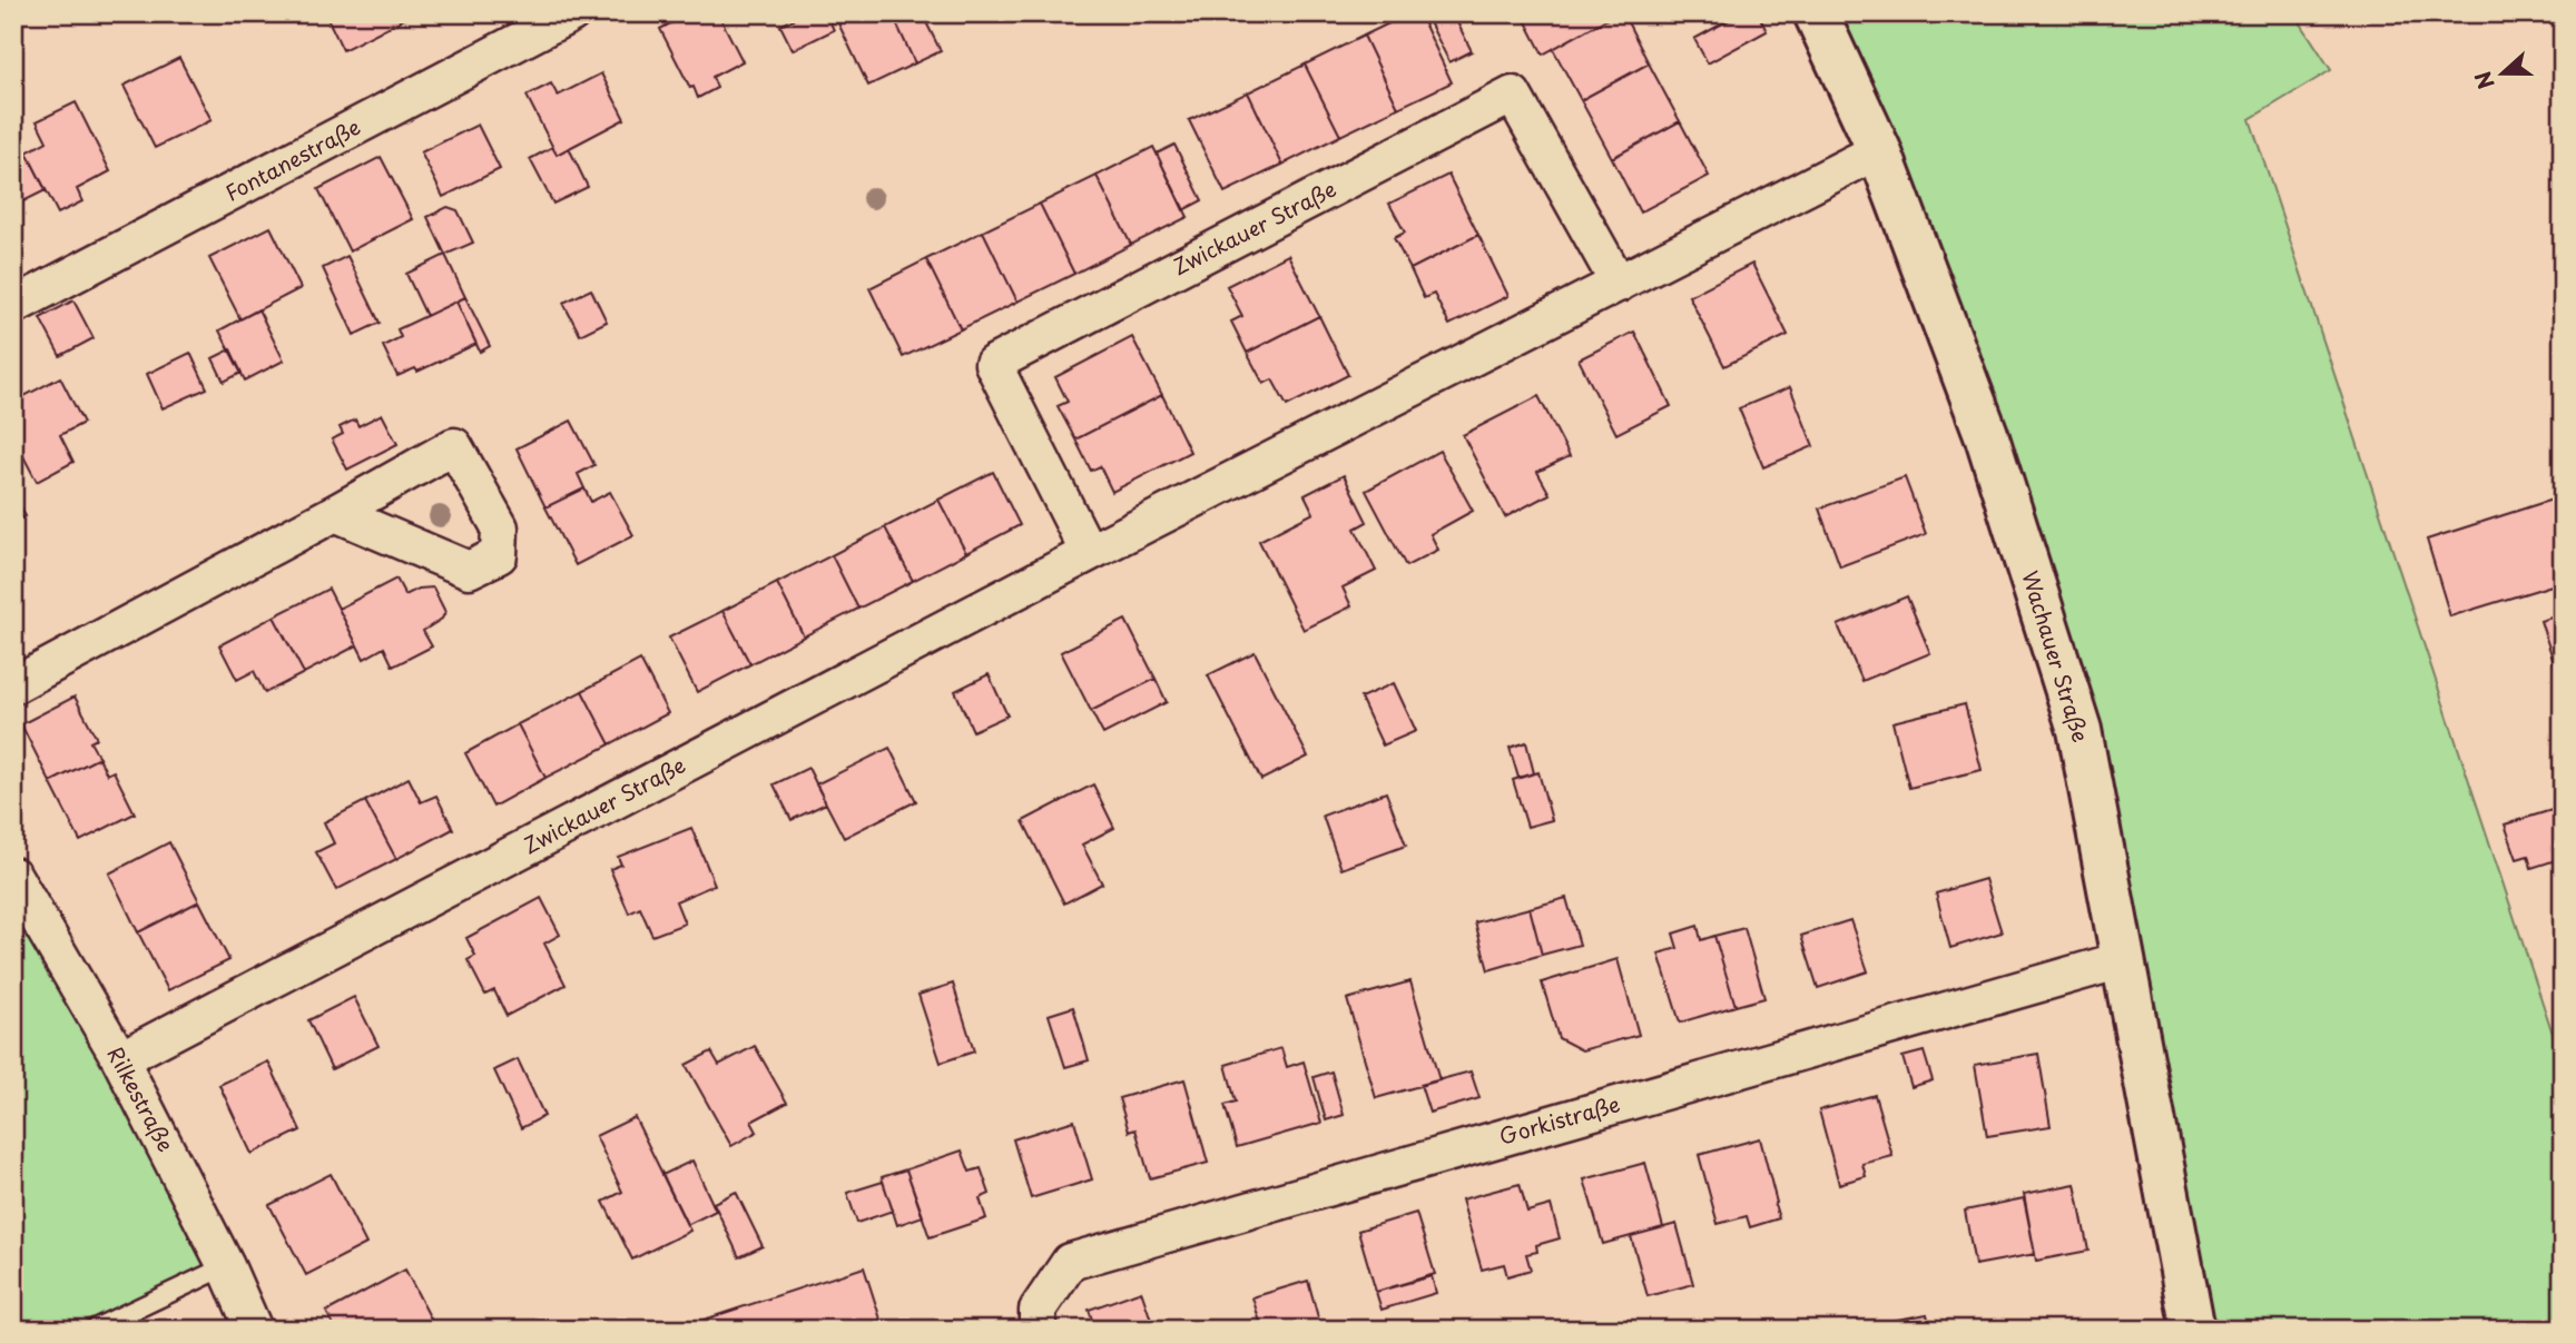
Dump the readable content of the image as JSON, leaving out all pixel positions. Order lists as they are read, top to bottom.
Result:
{
  "streets": {
    "main road": ["Wachauer Straße"],
    "street": [
      "Fontanestraße",
      "Zwickauer Straße",
      "Rilkestraße",
      "Gorkistraße"
    ]
  },
  "crossings": [
    ["Zwickauer Straße", "Wachauer Straße"],
    ["Zwickauer Straße", "Rilkestraße"],
    ["Wachauer Straße", "Gorkistraße"]
  ],
  "north": "left"
}
